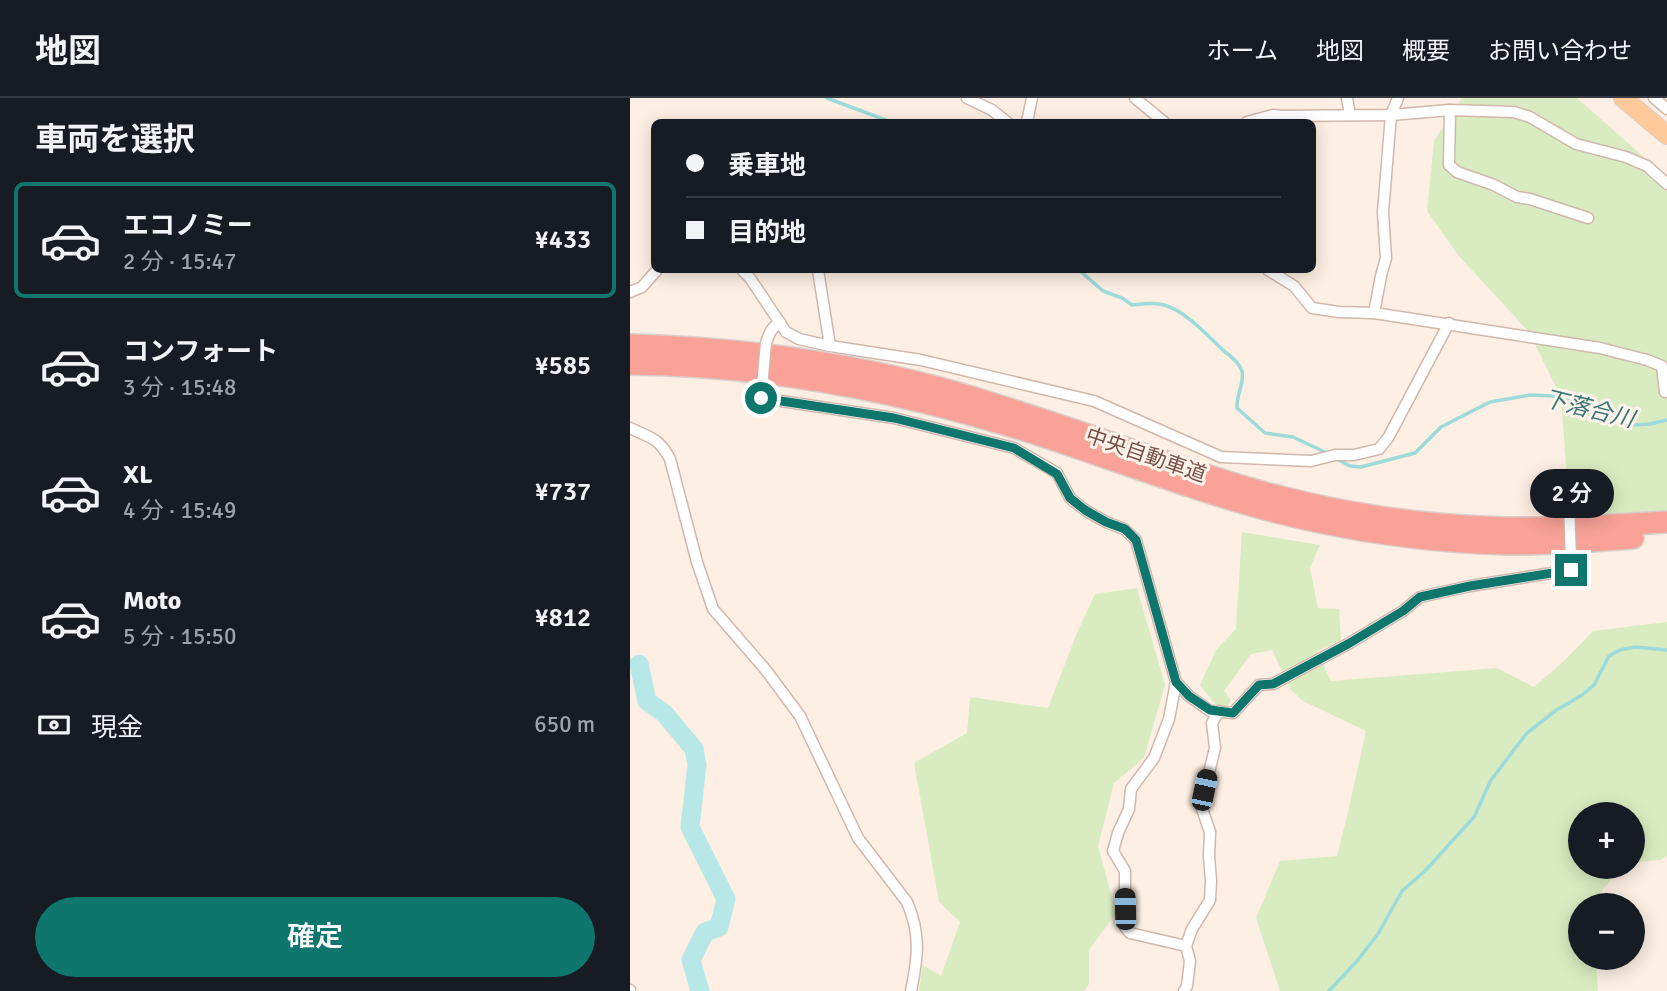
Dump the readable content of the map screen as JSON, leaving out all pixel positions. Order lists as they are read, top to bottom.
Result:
{
  "streets": {
    "highway": ["中央自動車道"]
  },
  "water": ["下落合川"],
  "page": {
    "header": "地図",
    "nav": [
      "ホーム",
      "地図",
      "概要",
      "お問い合わせ"
    ],
    "heading": "車両を選択",
    "banner": ["乗車地", "目的地"],
    "list": [
      {
        "name": "エコノミー",
        "note": "2 分 · 15:47",
        "value": "¥433"
      },
      {
        "name": "コンフォート",
        "note": "3 分 · 15:48",
        "value": "¥585"
      },
      {
        "name": "XL",
        "note": "4 分 · 15:49",
        "value": "¥737"
      },
      {
        "name": "Moto",
        "note": "5 分 · 15:50",
        "value": "¥812"
      }
    ],
    "bubble": "2 分",
    "pay": ["現金", "650 m"],
    "map_buttons": ["+", "−"],
    "buttons": "確定"
  }
}
